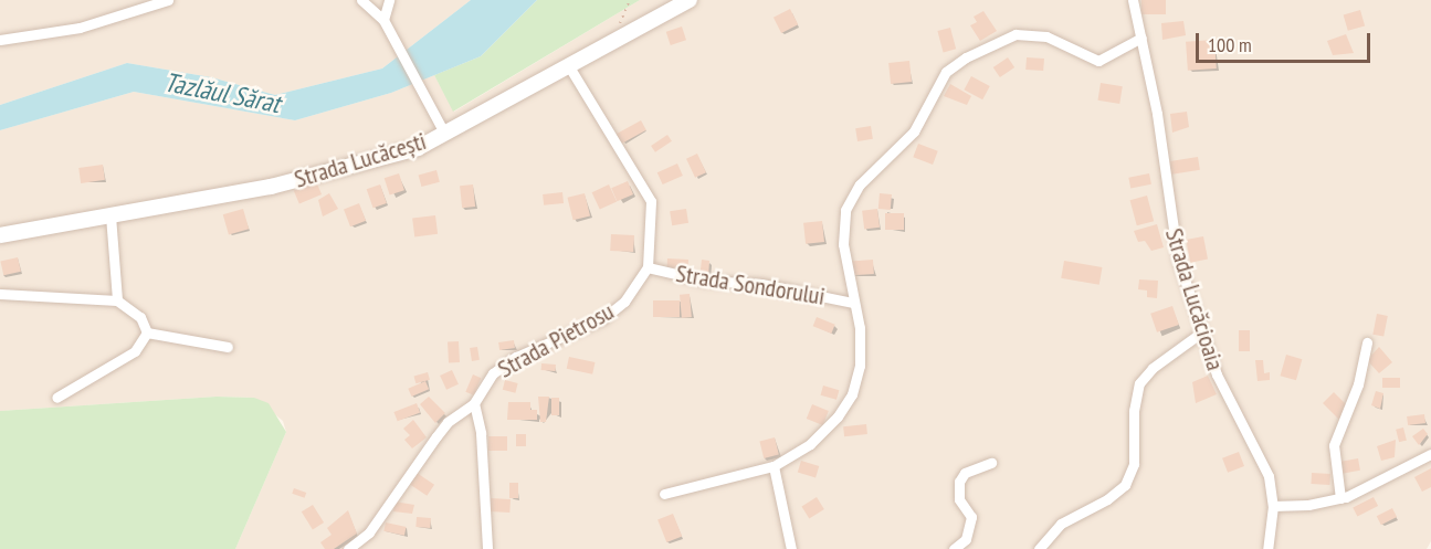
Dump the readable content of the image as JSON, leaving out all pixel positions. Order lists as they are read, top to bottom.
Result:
{
  "streets": {
    "main road": ["Strada Lucăcești"],
    "street": ["Strada Sondorului", "Strada Lucăcioaia", "Strada Pietrosu"]
  },
  "crossings": [
    ["Strada Sondorului", "Strada Lucăcioaia"],
    ["Strada Sondorului", "Strada Pietrosu"]
  ],
  "water": ["Tazlăul Sărat"],
  "scale_bar": "100 m"
}
